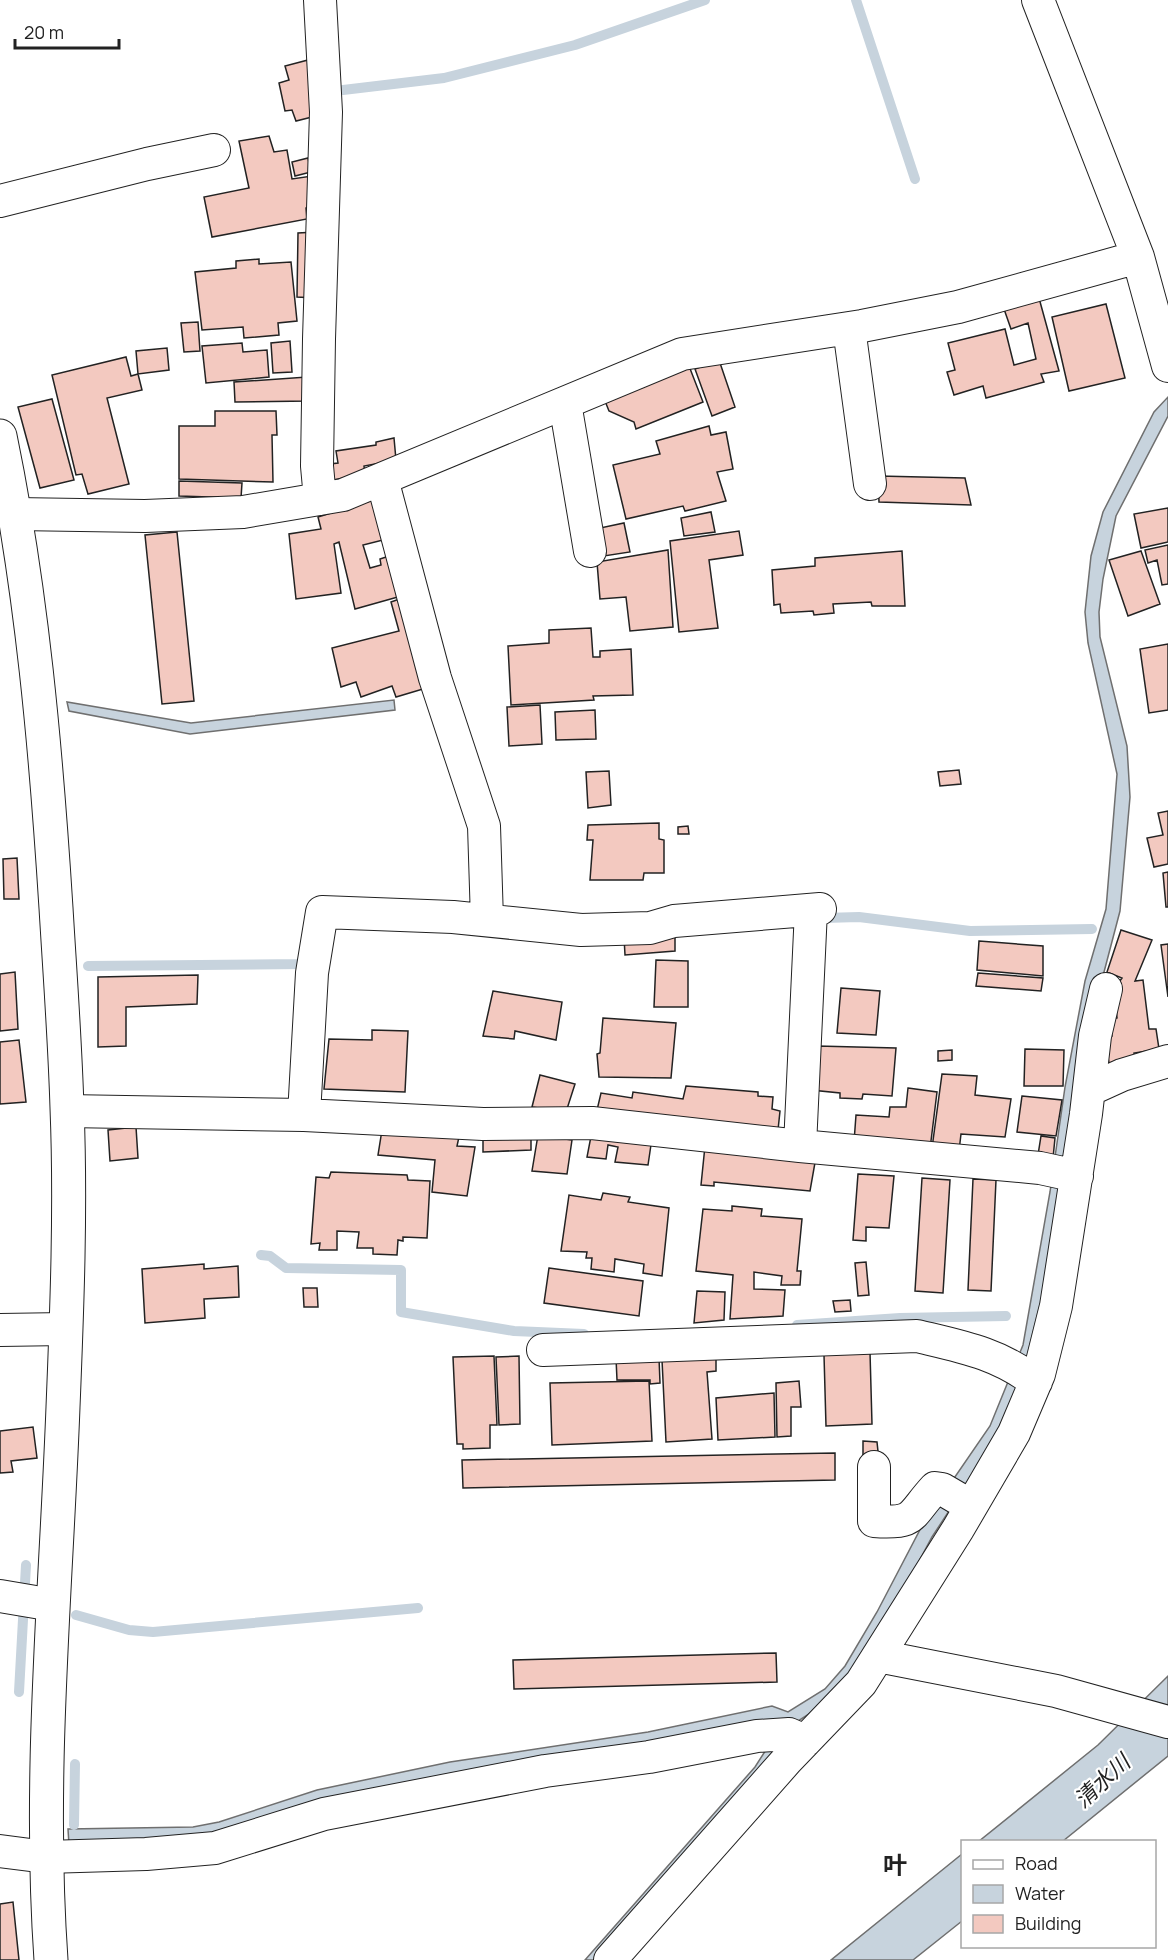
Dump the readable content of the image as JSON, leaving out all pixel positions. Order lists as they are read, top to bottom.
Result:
{
  "districts": ["叶"],
  "water": ["清水川"],
  "legend": ["Road", "Water", "Building"],
  "scale_bar": "20 m"
}
